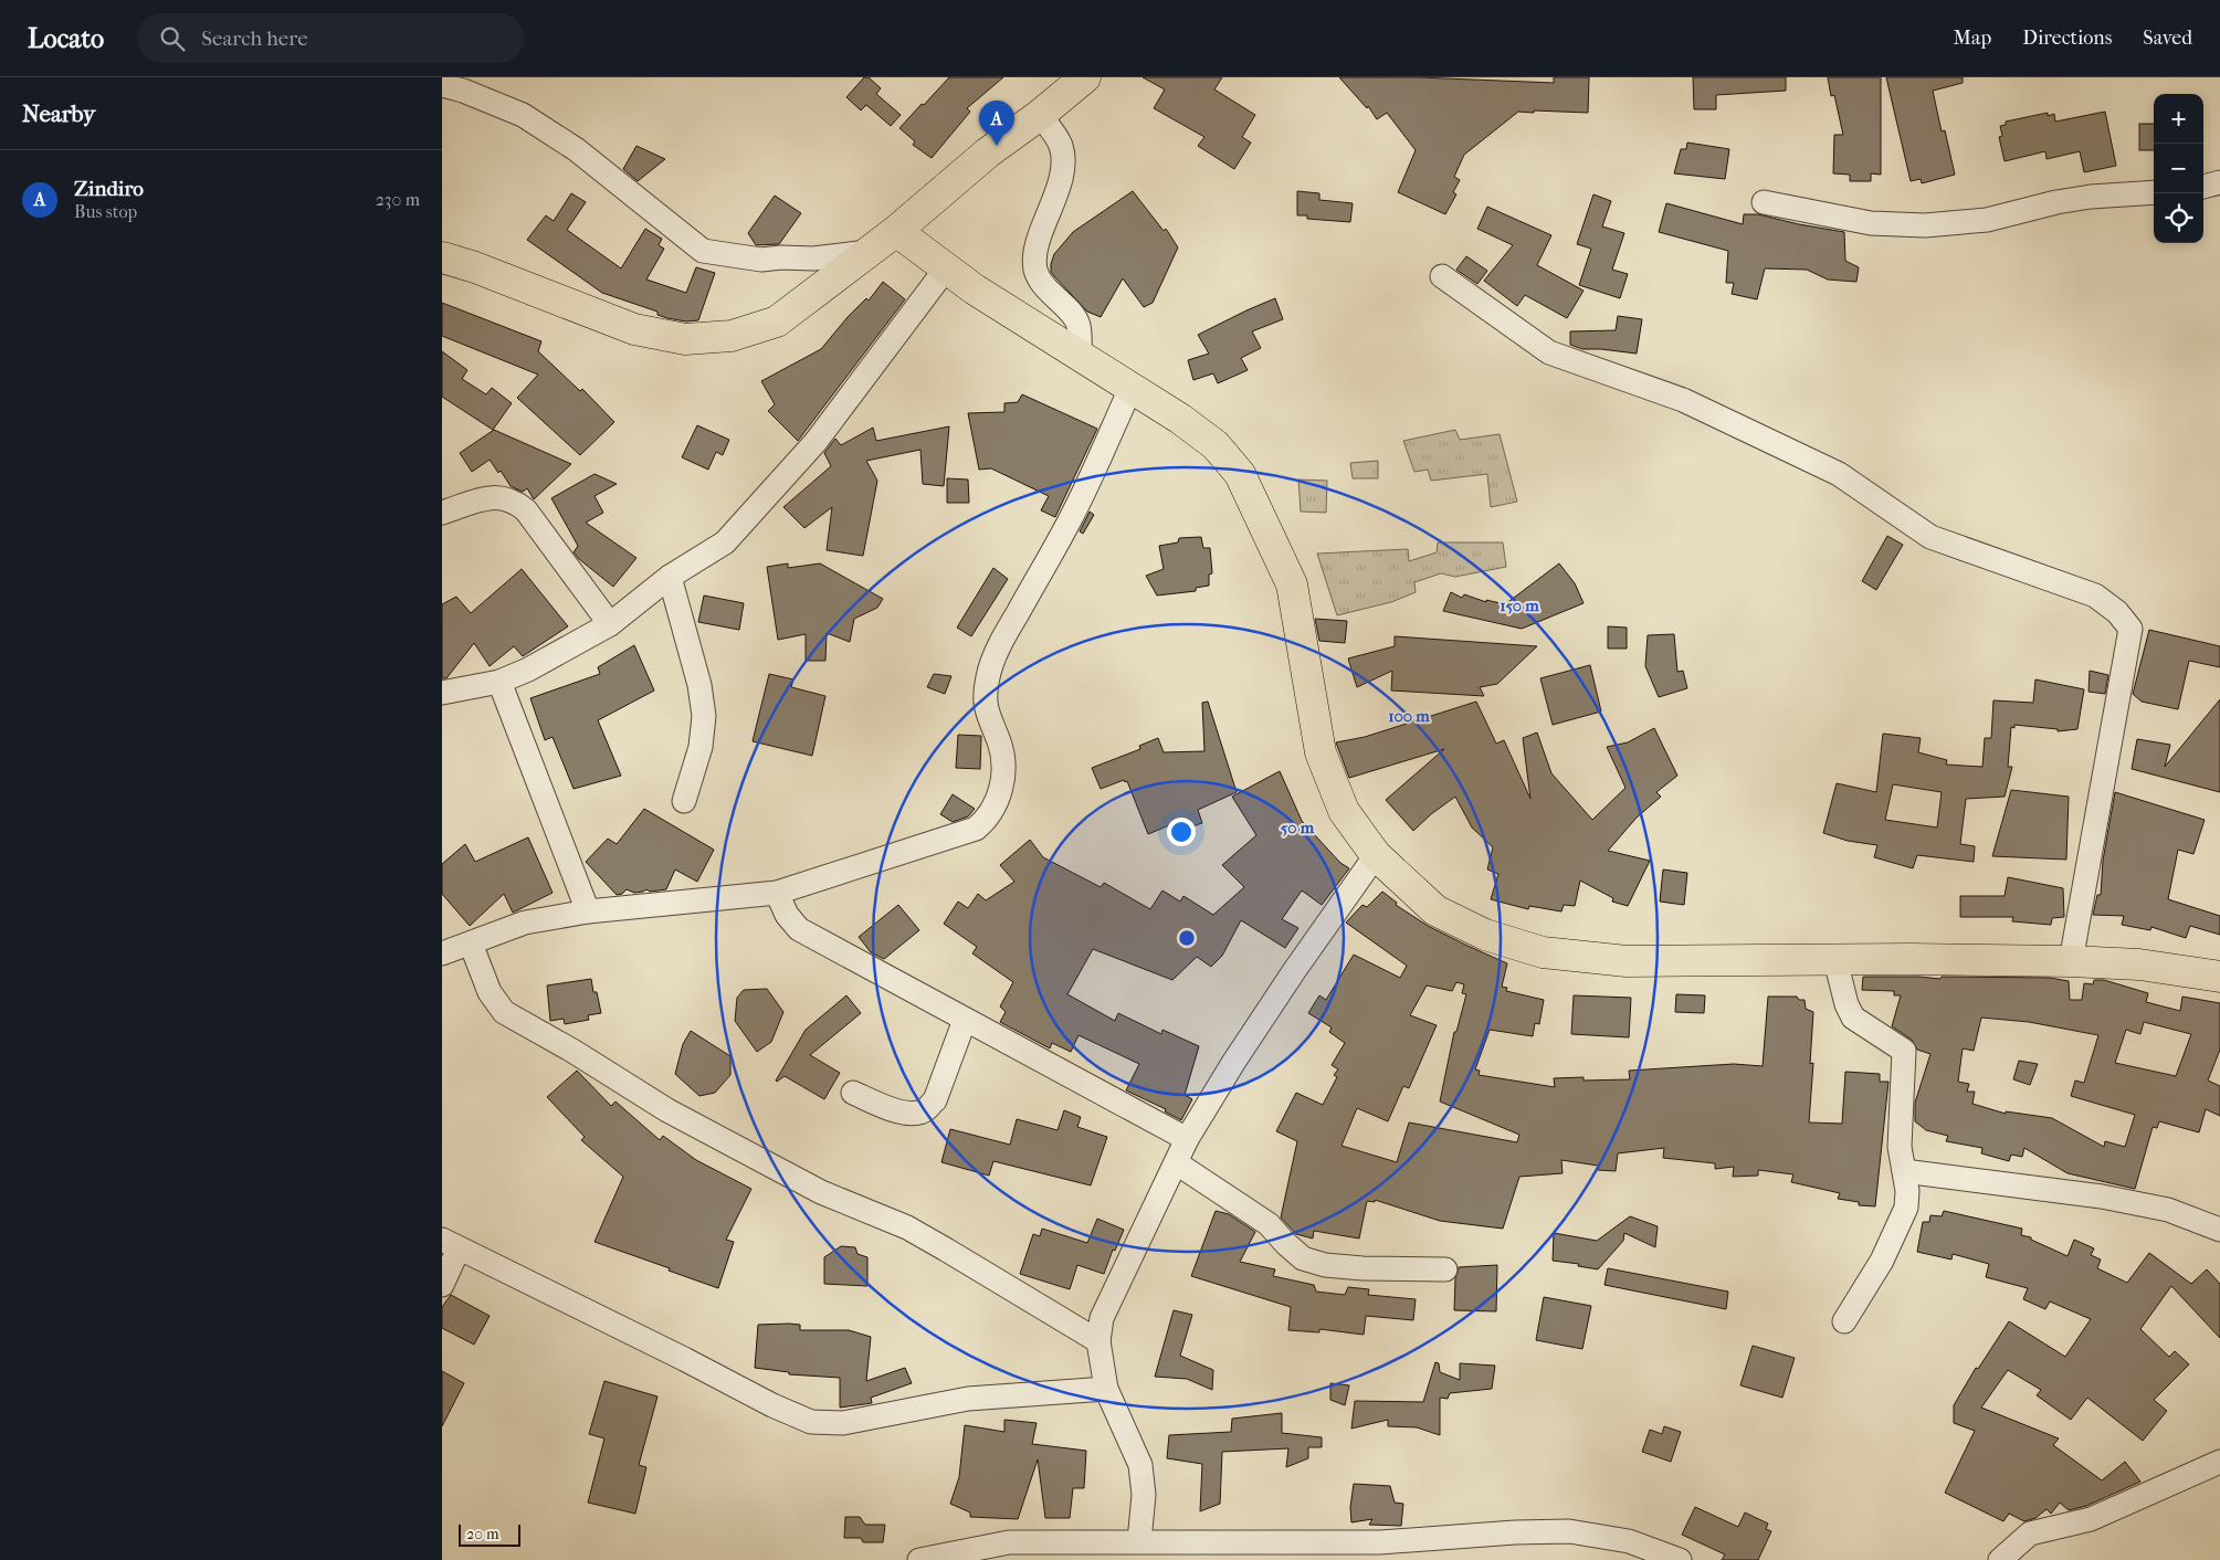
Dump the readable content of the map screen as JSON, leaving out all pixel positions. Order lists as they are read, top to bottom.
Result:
{
  "scale_bar": "20 m",
  "page": {
    "header": "Locato",
    "search": "Search here",
    "nav": ["Map", "Directions", "Saved"],
    "heading": "Nearby",
    "map_buttons": ["+", "−"],
    "pins": "A",
    "list": [
      {
        "mark": "A",
        "name": "Zindiro",
        "note": "Bus stop",
        "value": "230 m"
      }
    ],
    "scale": "20 m"
  },
  "rings": ["150 m", "100 m", "50 m"]
}
